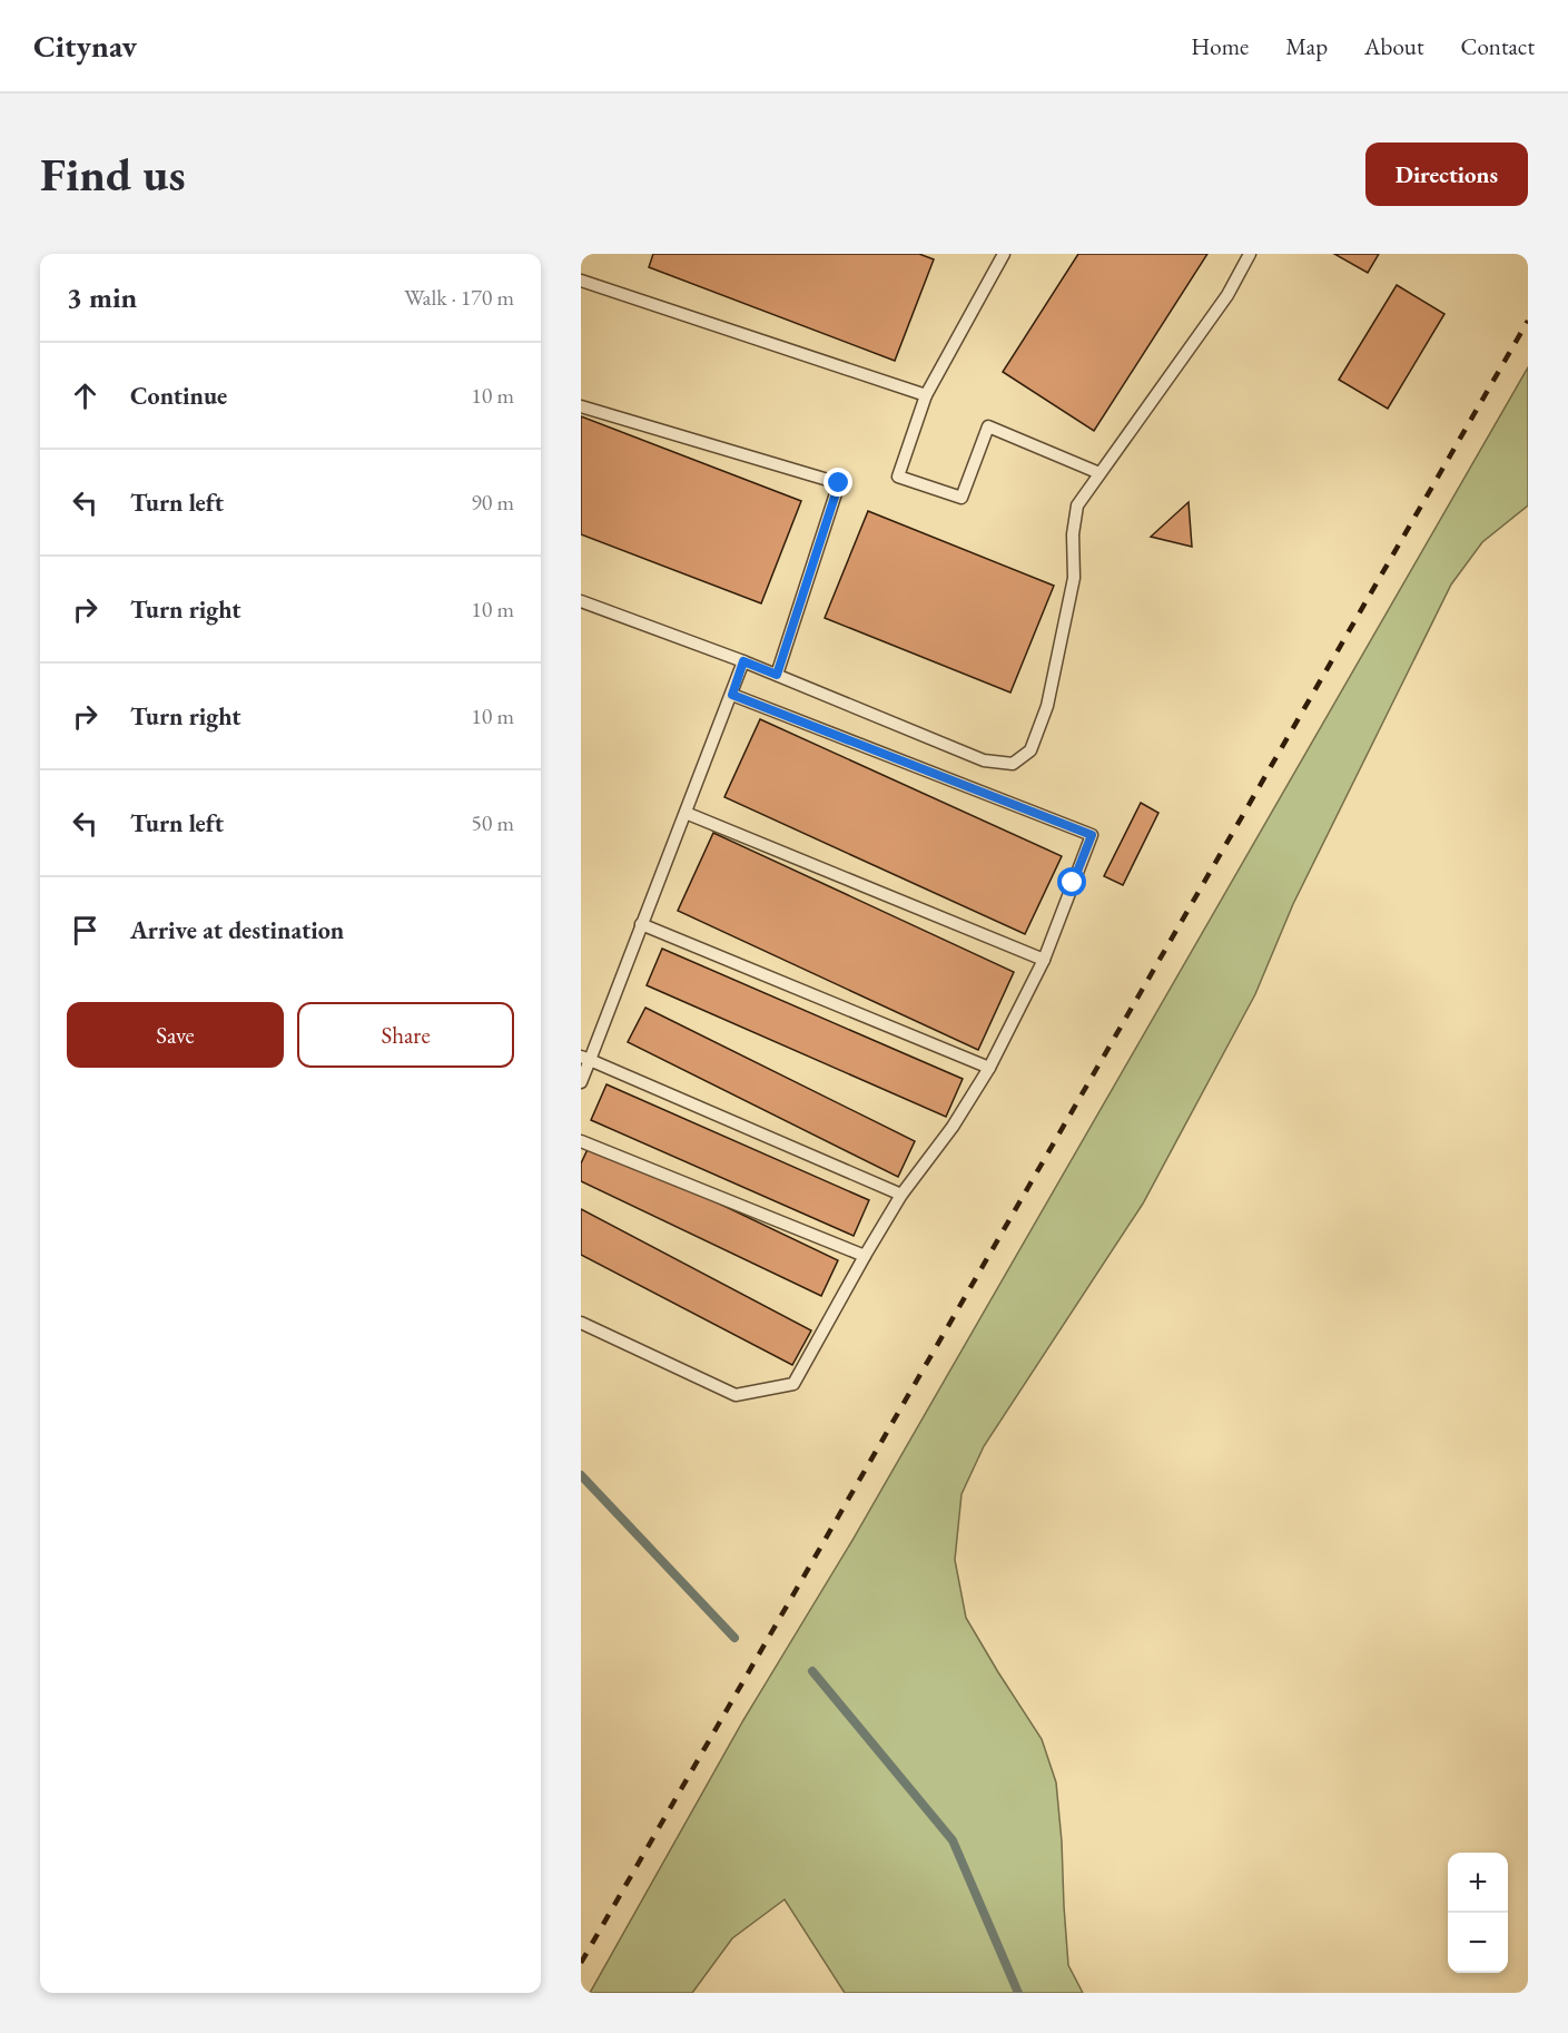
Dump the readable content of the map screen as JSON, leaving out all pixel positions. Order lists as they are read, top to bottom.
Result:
{
  "page": {
    "header": "Citynav",
    "nav": [
      "Home",
      "Map",
      "About",
      "Contact"
    ],
    "buttons": [
      "Directions",
      ["Save", "Share"]
    ],
    "title": "Find us",
    "heading": ["3 min", "Walk · 170 m"],
    "list": [
      ["Continue", "10 m"],
      ["Turn left", "90 m"],
      ["Turn right", "10 m"],
      ["Turn right", "10 m"],
      ["Turn left", "50 m"],
      "Arrive at destination"
    ],
    "map_buttons": ["+", "−"]
  }
}
